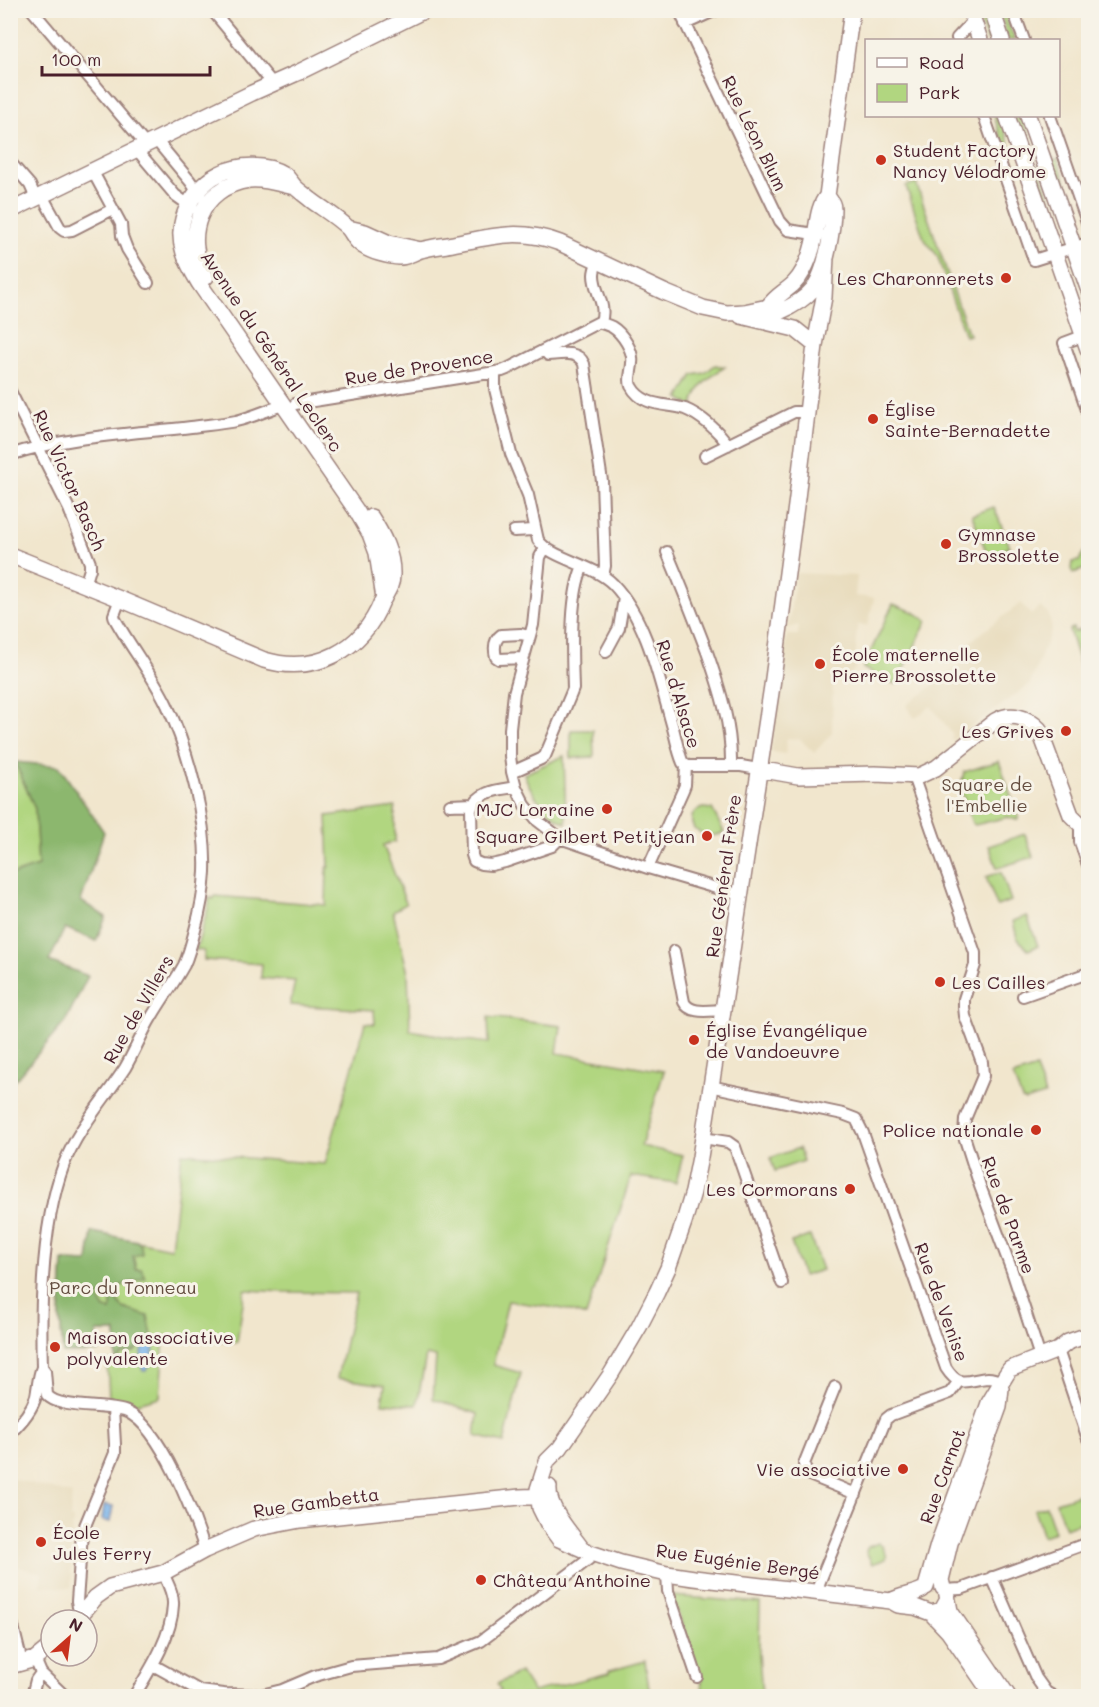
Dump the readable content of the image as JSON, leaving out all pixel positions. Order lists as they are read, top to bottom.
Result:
{
  "streets": {
    "street": [
      "Rue Léon Blum",
      "Avenue du Général Leclerc",
      "Rue de Provence",
      "Rue Victor Basch",
      "Rue d'Alsace",
      "Rue Général Frère",
      "Rue de Villers",
      "Rue de Parme",
      "Rue de Venise",
      "Rue Carnot",
      "Rue Gambetta",
      "Rue Eugénie Bergé"
    ]
  },
  "crossings": [
    ["Rue Léon Blum", "Avenue du Général Leclerc"],
    ["Avenue du Général Leclerc", "Rue de Provence"],
    ["Avenue du Général Leclerc", "Rue Victor Basch"],
    ["Avenue du Général Leclerc", "Rue Général Frère"],
    ["Avenue du Général Leclerc", "Rue de Villers"],
    ["Rue de Provence", "Rue Victor Basch"],
    ["Rue d'Alsace", "Rue Général Frère"],
    ["Rue Général Frère", "Rue de Venise"],
    ["Rue Général Frère", "Rue Gambetta"],
    ["Rue de Parme", "Rue Carnot"],
    ["Rue de Venise", "Rue Eugénie Bergé"],
    ["Rue Carnot", "Rue Eugénie Bergé"]
  ],
  "parks": ["Square de l'Embellie", "Parc du Tonneau"],
  "places": [
    "Student Factory Nancy Vélodrome",
    "Les Charonnerets",
    "Église Sainte-Bernadette",
    "Gymnase Brossolette",
    "École maternelle Pierre Brossolette",
    "Les Grives",
    "MJC Lorraine",
    "Square Gilbert Petitjean",
    "Les Cailles",
    "Église Évangélique de Vandoeuvre",
    "Police nationale",
    "Les Cormorans",
    "Maison associative polyvalente",
    "Vie associative",
    "École Jules Ferry",
    "Château Anthoine"
  ],
  "legend": ["Road", "Park"],
  "scale_bar": "100 m",
  "north": "top right"
}
